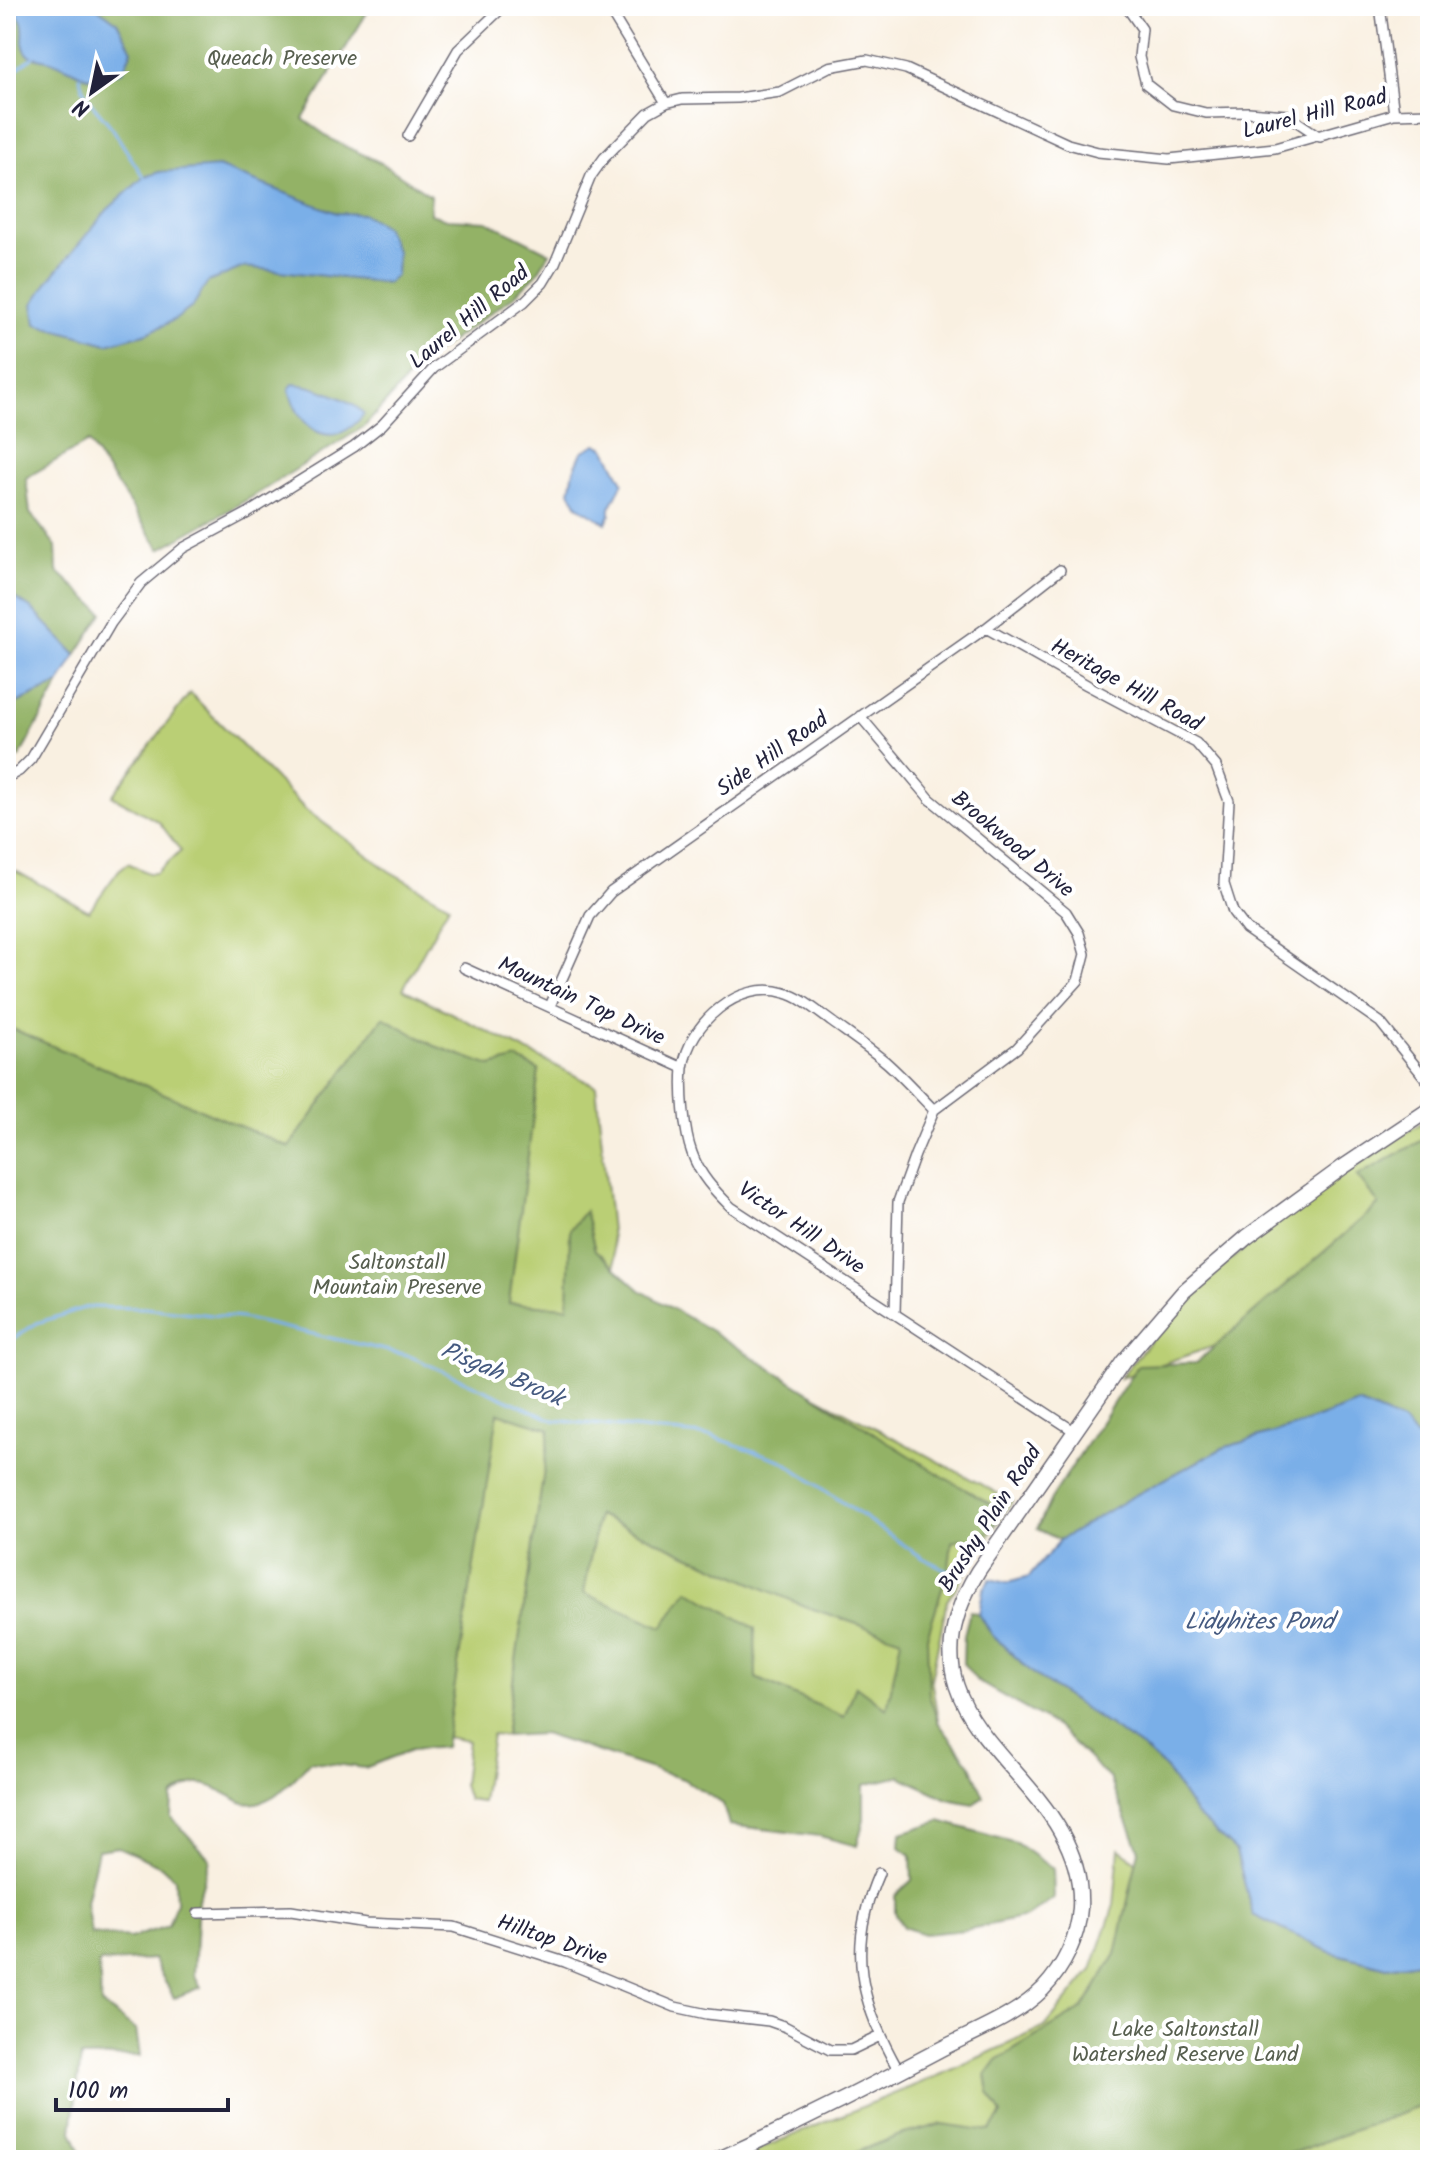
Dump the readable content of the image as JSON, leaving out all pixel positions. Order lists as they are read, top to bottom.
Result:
{
  "streets": {
    "main road": ["Brushy Plain Road"],
    "street": [
      "Laurel Hill Road",
      "Heritage Hill Road",
      "Side Hill Road",
      "Brookwood Drive",
      "Mountain Top Drive",
      "Victor Hill Drive",
      "Hilltop Drive"
    ]
  },
  "crossings": [
    ["Heritage Hill Road", "Side Hill Road"],
    ["Side Hill Road", "Brookwood Drive"],
    ["Side Hill Road", "Mountain Top Drive"],
    ["Brookwood Drive", "Victor Hill Drive"],
    ["Mountain Top Drive", "Victor Hill Drive"]
  ],
  "water": ["Pisgah Brook", "Lidyhites Pond"],
  "parks": ["Queach Preserve", "Saltonstall Mountain Preserve", "Lake Saltonstall Watershed Reserve Land"],
  "scale_bar": "100 m",
  "north": "bottom left"
}
